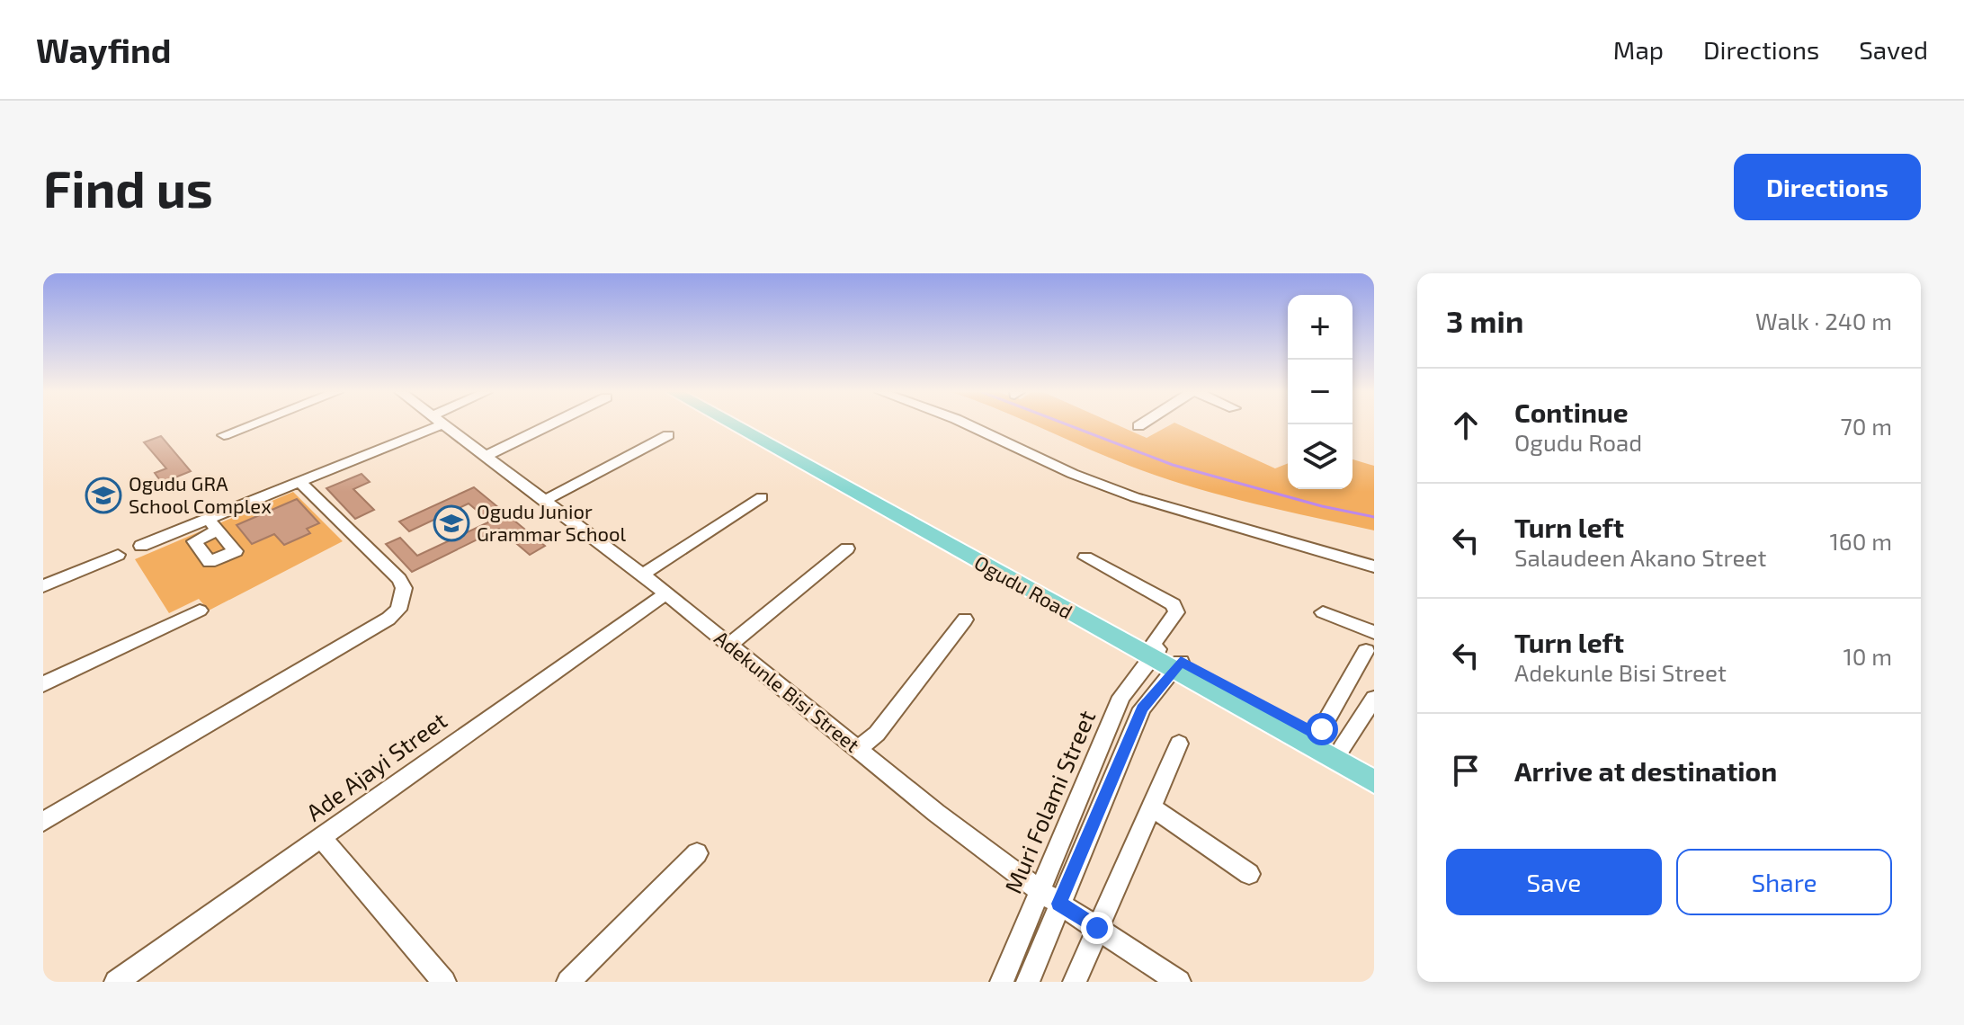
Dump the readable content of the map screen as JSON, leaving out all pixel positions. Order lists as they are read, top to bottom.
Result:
{
  "streets": {
    "main road": ["Ogudu Road"],
    "street": ["Adekunle Bisi Street", "Ade Ajayi Street", "Muri Folami Street"]
  },
  "crossings": [
    ["Ogudu Road", "Muri Folami Street"],
    ["Adekunle Bisi Street", "Ade Ajayi Street"],
    ["Adekunle Bisi Street", "Muri Folami Street"]
  ],
  "places": {
    "school or university": ["Ogudu GRA School Complex", "Ogudu Junior Grammar School"]
  },
  "page": {
    "header": "Wayfind",
    "nav": ["Map", "Directions", "Saved"],
    "buttons": [
      "Directions",
      ["Save", "Share"]
    ],
    "title": "Find us",
    "heading": ["3 min", "Walk · 240 m"],
    "map_buttons": ["+", "−"],
    "list": [
      ["Continue", "Ogudu Road", "70 m"],
      ["Turn left", "Salaudeen Akano Street", "160 m"],
      ["Turn left", "Adekunle Bisi Street", "10 m"],
      "Arrive at destination"
    ]
  }
}
